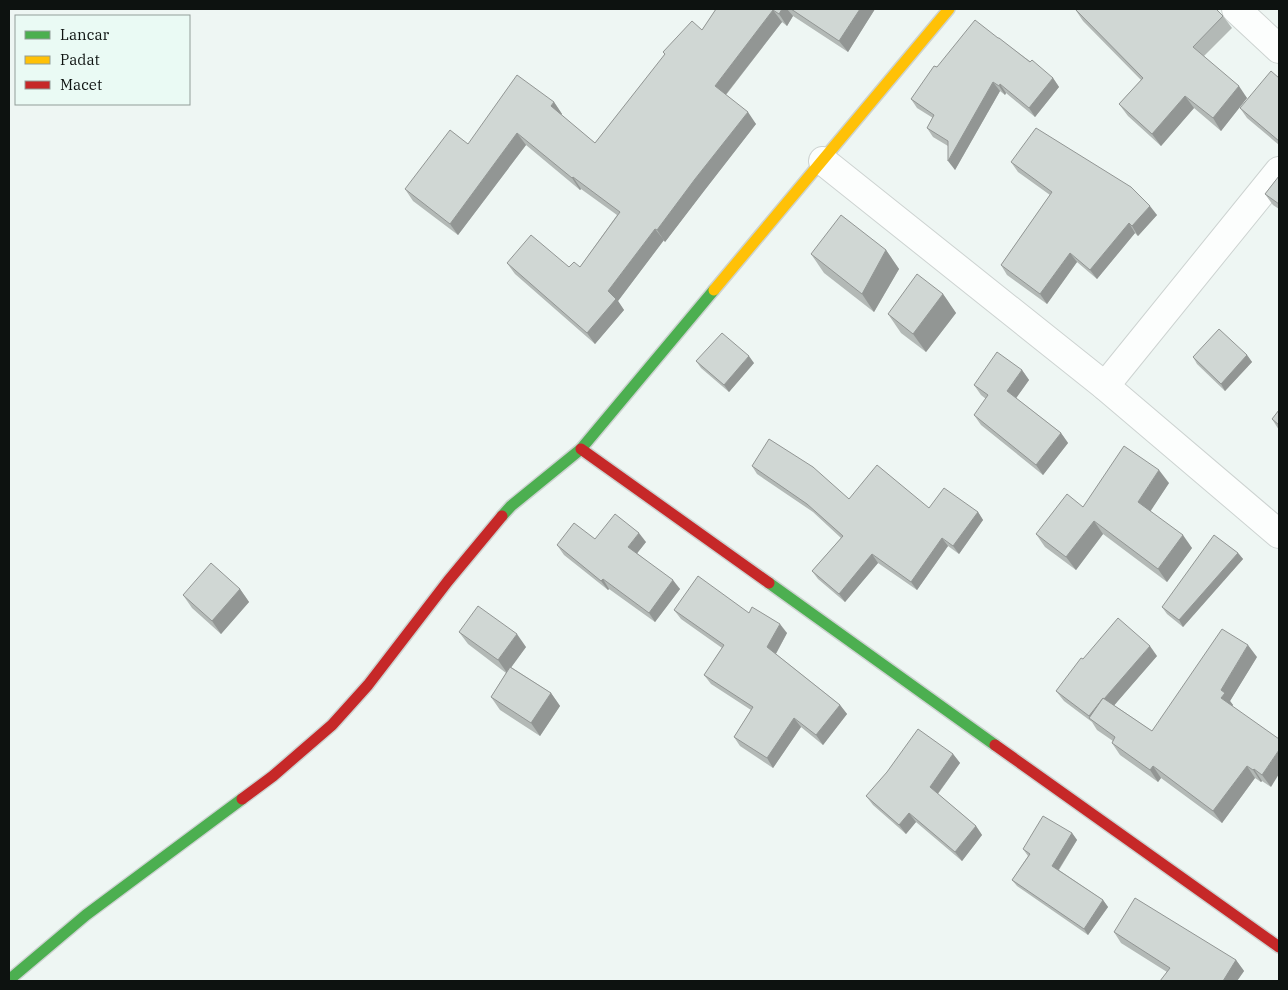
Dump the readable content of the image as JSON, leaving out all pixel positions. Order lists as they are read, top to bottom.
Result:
{
  "legend": ["Lancar", "Padat", "Macet"]
}
